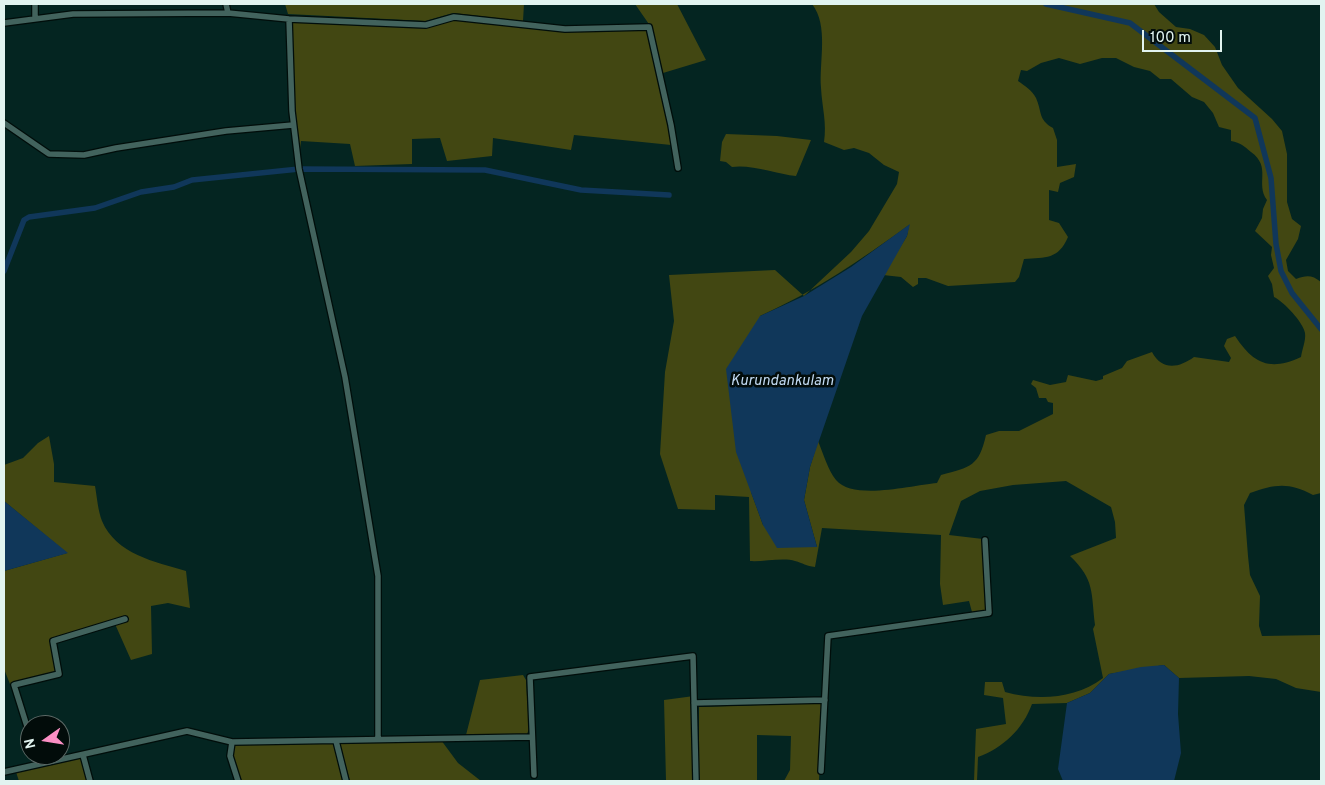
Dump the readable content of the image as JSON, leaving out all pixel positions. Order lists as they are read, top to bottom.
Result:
{
  "water": ["Kurundankulam"],
  "scale_bar": "100 m",
  "north": "left"
}
